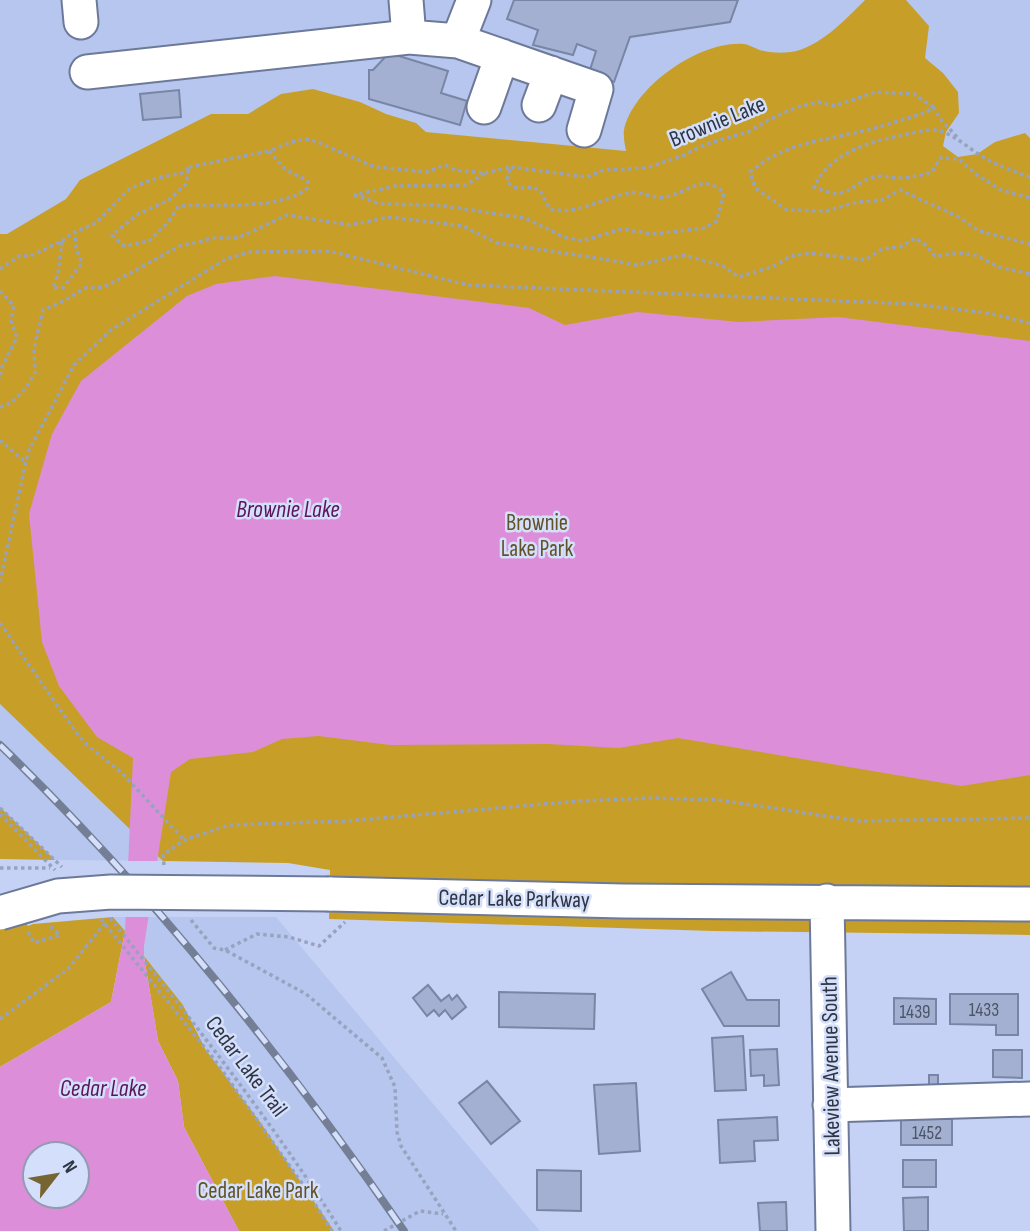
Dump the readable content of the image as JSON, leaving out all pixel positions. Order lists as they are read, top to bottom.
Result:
{
  "streets": {
    "street": ["Cedar Lake Parkway", "Lakeview Avenue South"],
    "path": ["Brownie Lake", "Cedar Lake Trail"]
  },
  "crossings": [
    ["Cedar Lake Parkway", "Lakeview Avenue South"]
  ],
  "water": ["Brownie Lake", "Cedar Lake"],
  "parks": ["Brownie Lake Park", "Cedar Lake Park"],
  "house_numbers": ["1433", "1439", "1452"],
  "north": "top right"
}
